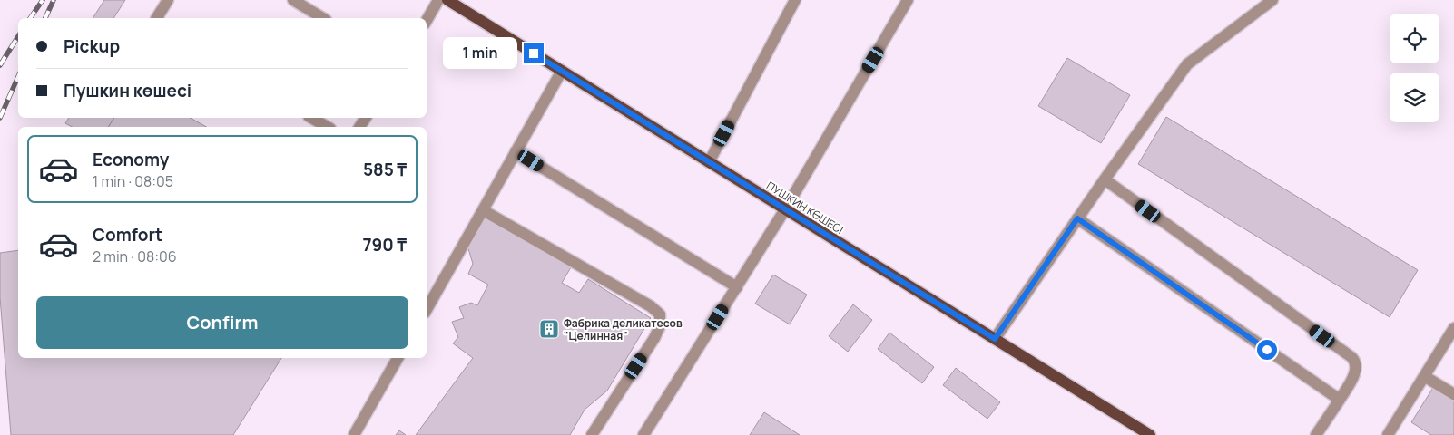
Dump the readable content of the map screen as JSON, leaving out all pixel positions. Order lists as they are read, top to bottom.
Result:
{
  "streets": {
    "main road": ["ПУШКИН КӨШЕСІ"]
  },
  "places": {
    "building": ["Фабрика деликатесов \"Целинная\""]
  },
  "page": {
    "banner": ["Pickup", "Пушкин көшесі"],
    "bubble": "1 min",
    "list": [
      {
        "name": "Economy",
        "note": "1 min · 08:05",
        "value": "585 ₸"
      },
      {
        "name": "Comfort",
        "note": "2 min · 08:06",
        "value": "790 ₸"
      }
    ],
    "buttons": "Confirm"
  }
}
